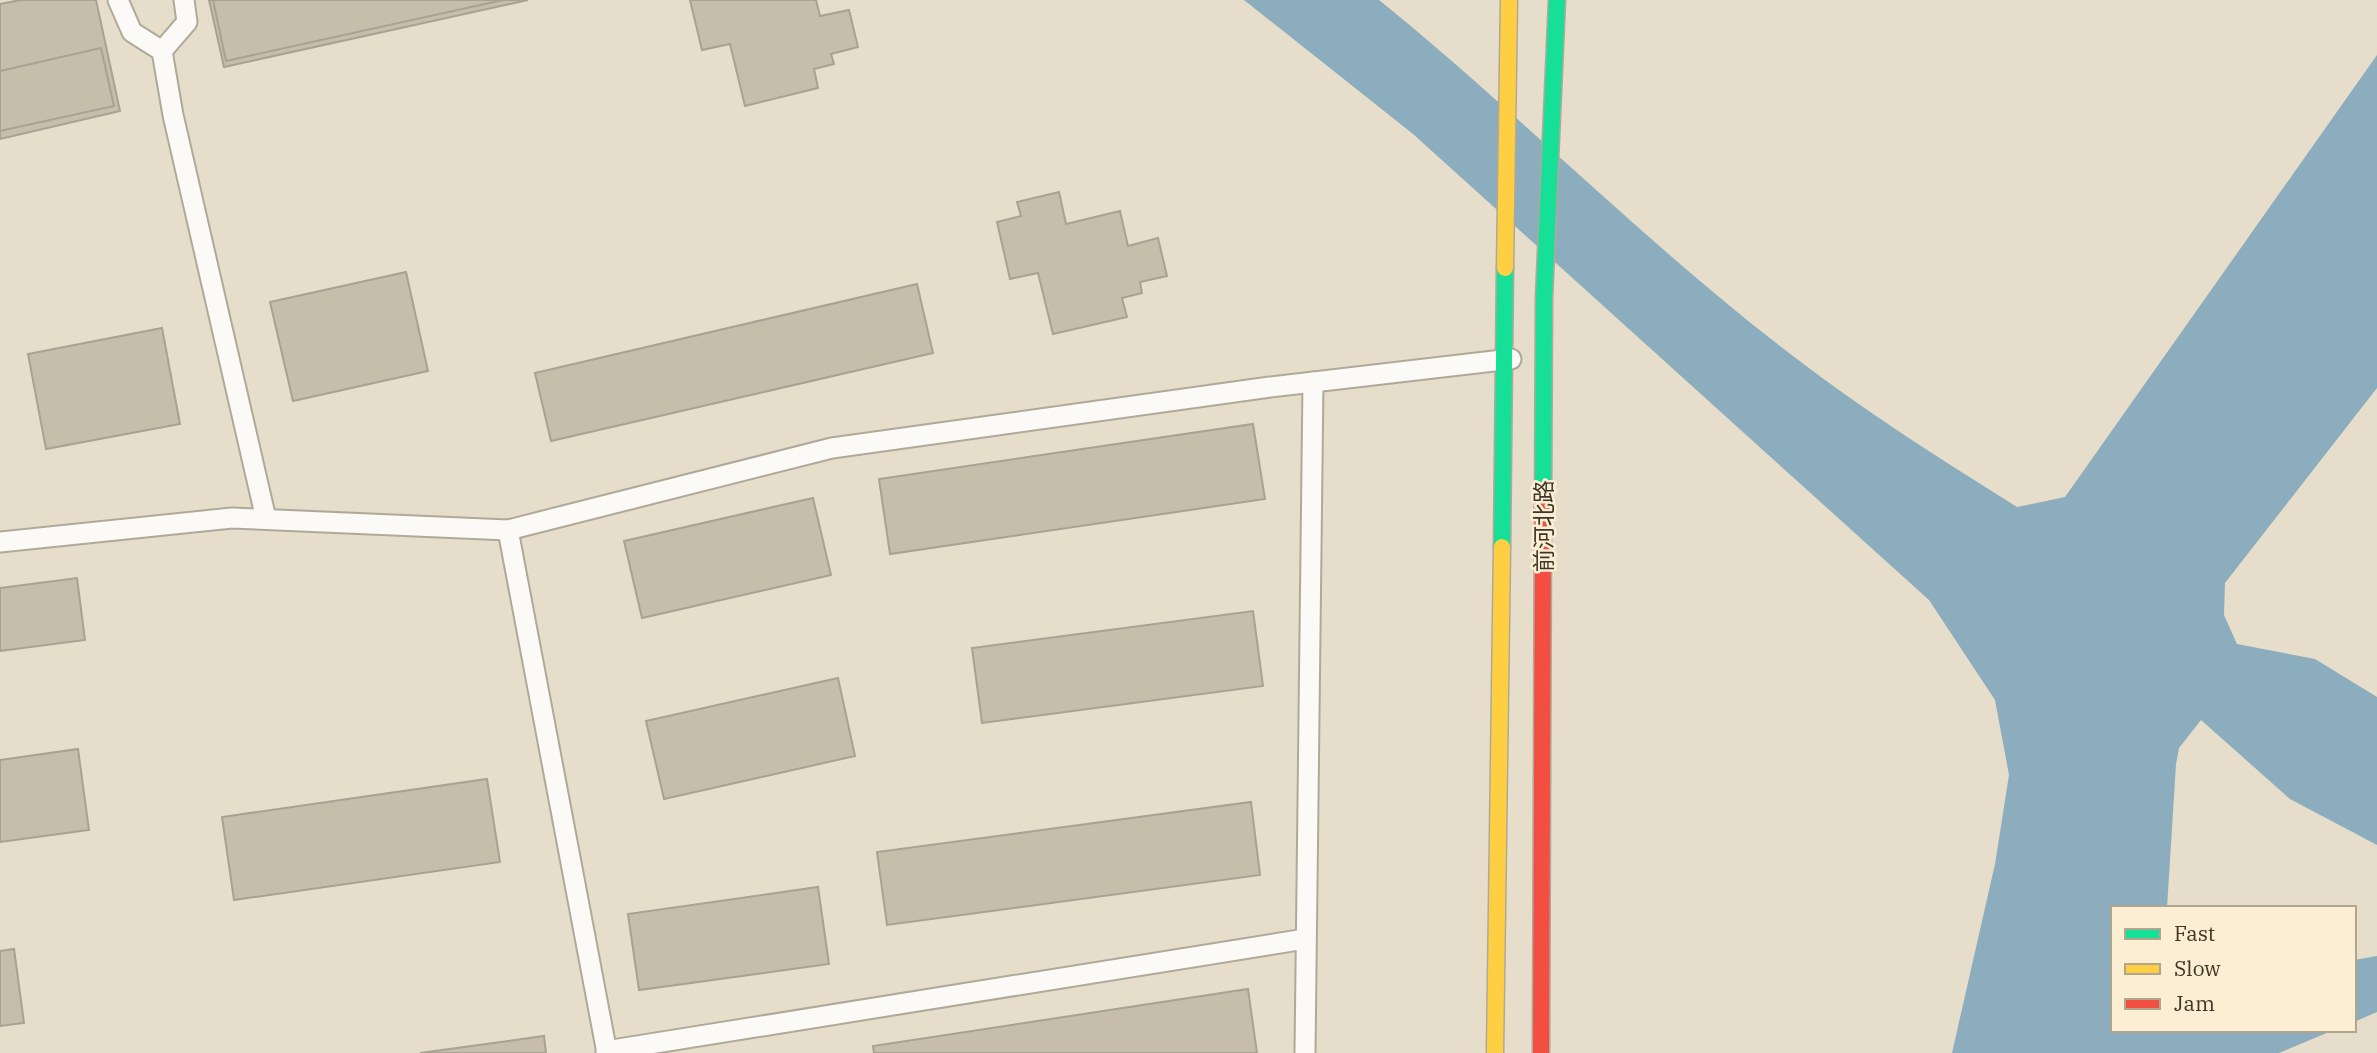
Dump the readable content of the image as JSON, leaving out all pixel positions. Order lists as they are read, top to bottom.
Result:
{
  "streets": {
    "main road": ["前河北路"]
  },
  "legend": ["Fast", "Slow", "Jam"]
}
